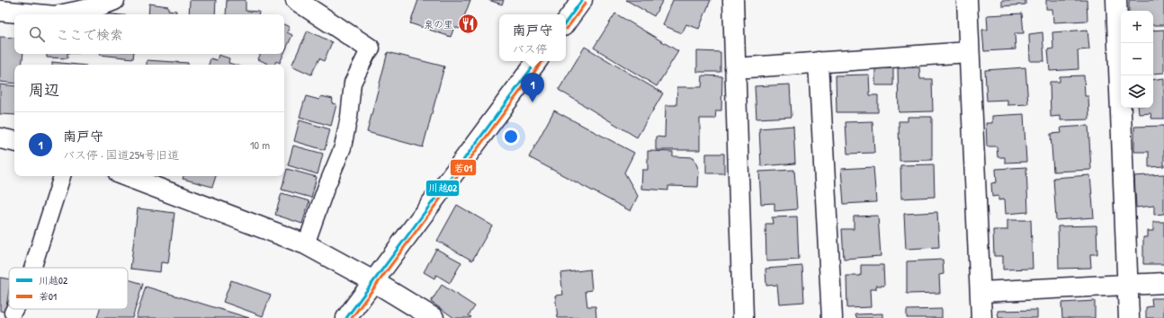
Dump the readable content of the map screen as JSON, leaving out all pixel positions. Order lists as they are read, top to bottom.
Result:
{
  "places": {
    "restaurant": ["泉の里"]
  },
  "lines": ["transit line 川越02", "transit line 若01"],
  "legend": ["川越02", "若01"],
  "page": {
    "map_buttons": ["+", "−"],
    "popup": ["南戸守", "バス停"],
    "search": "ここで検索",
    "heading": "周辺",
    "pins": "1",
    "list": [
      {
        "mark": "1",
        "name": "南戸守",
        "note": "バス停 · 国道254号旧道",
        "value": "10 m"
      }
    ]
  }
}
